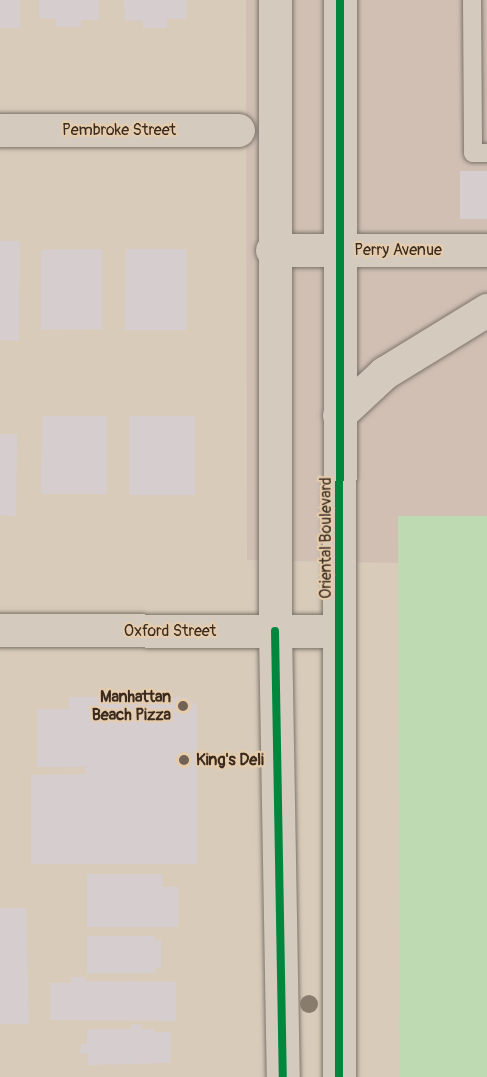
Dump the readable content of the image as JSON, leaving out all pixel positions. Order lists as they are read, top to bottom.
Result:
{
  "streets": {
    "street": [
      "Pembroke Street",
      "Perry Avenue",
      "Oriental Boulevard",
      "Oxford Street"
    ]
  },
  "crossings": [
    ["Perry Avenue", "Oriental Boulevard"],
    ["Oriental Boulevard", "Oxford Street"]
  ],
  "places": ["Manhattan Beach Pizza", "King's Deli"]
}
